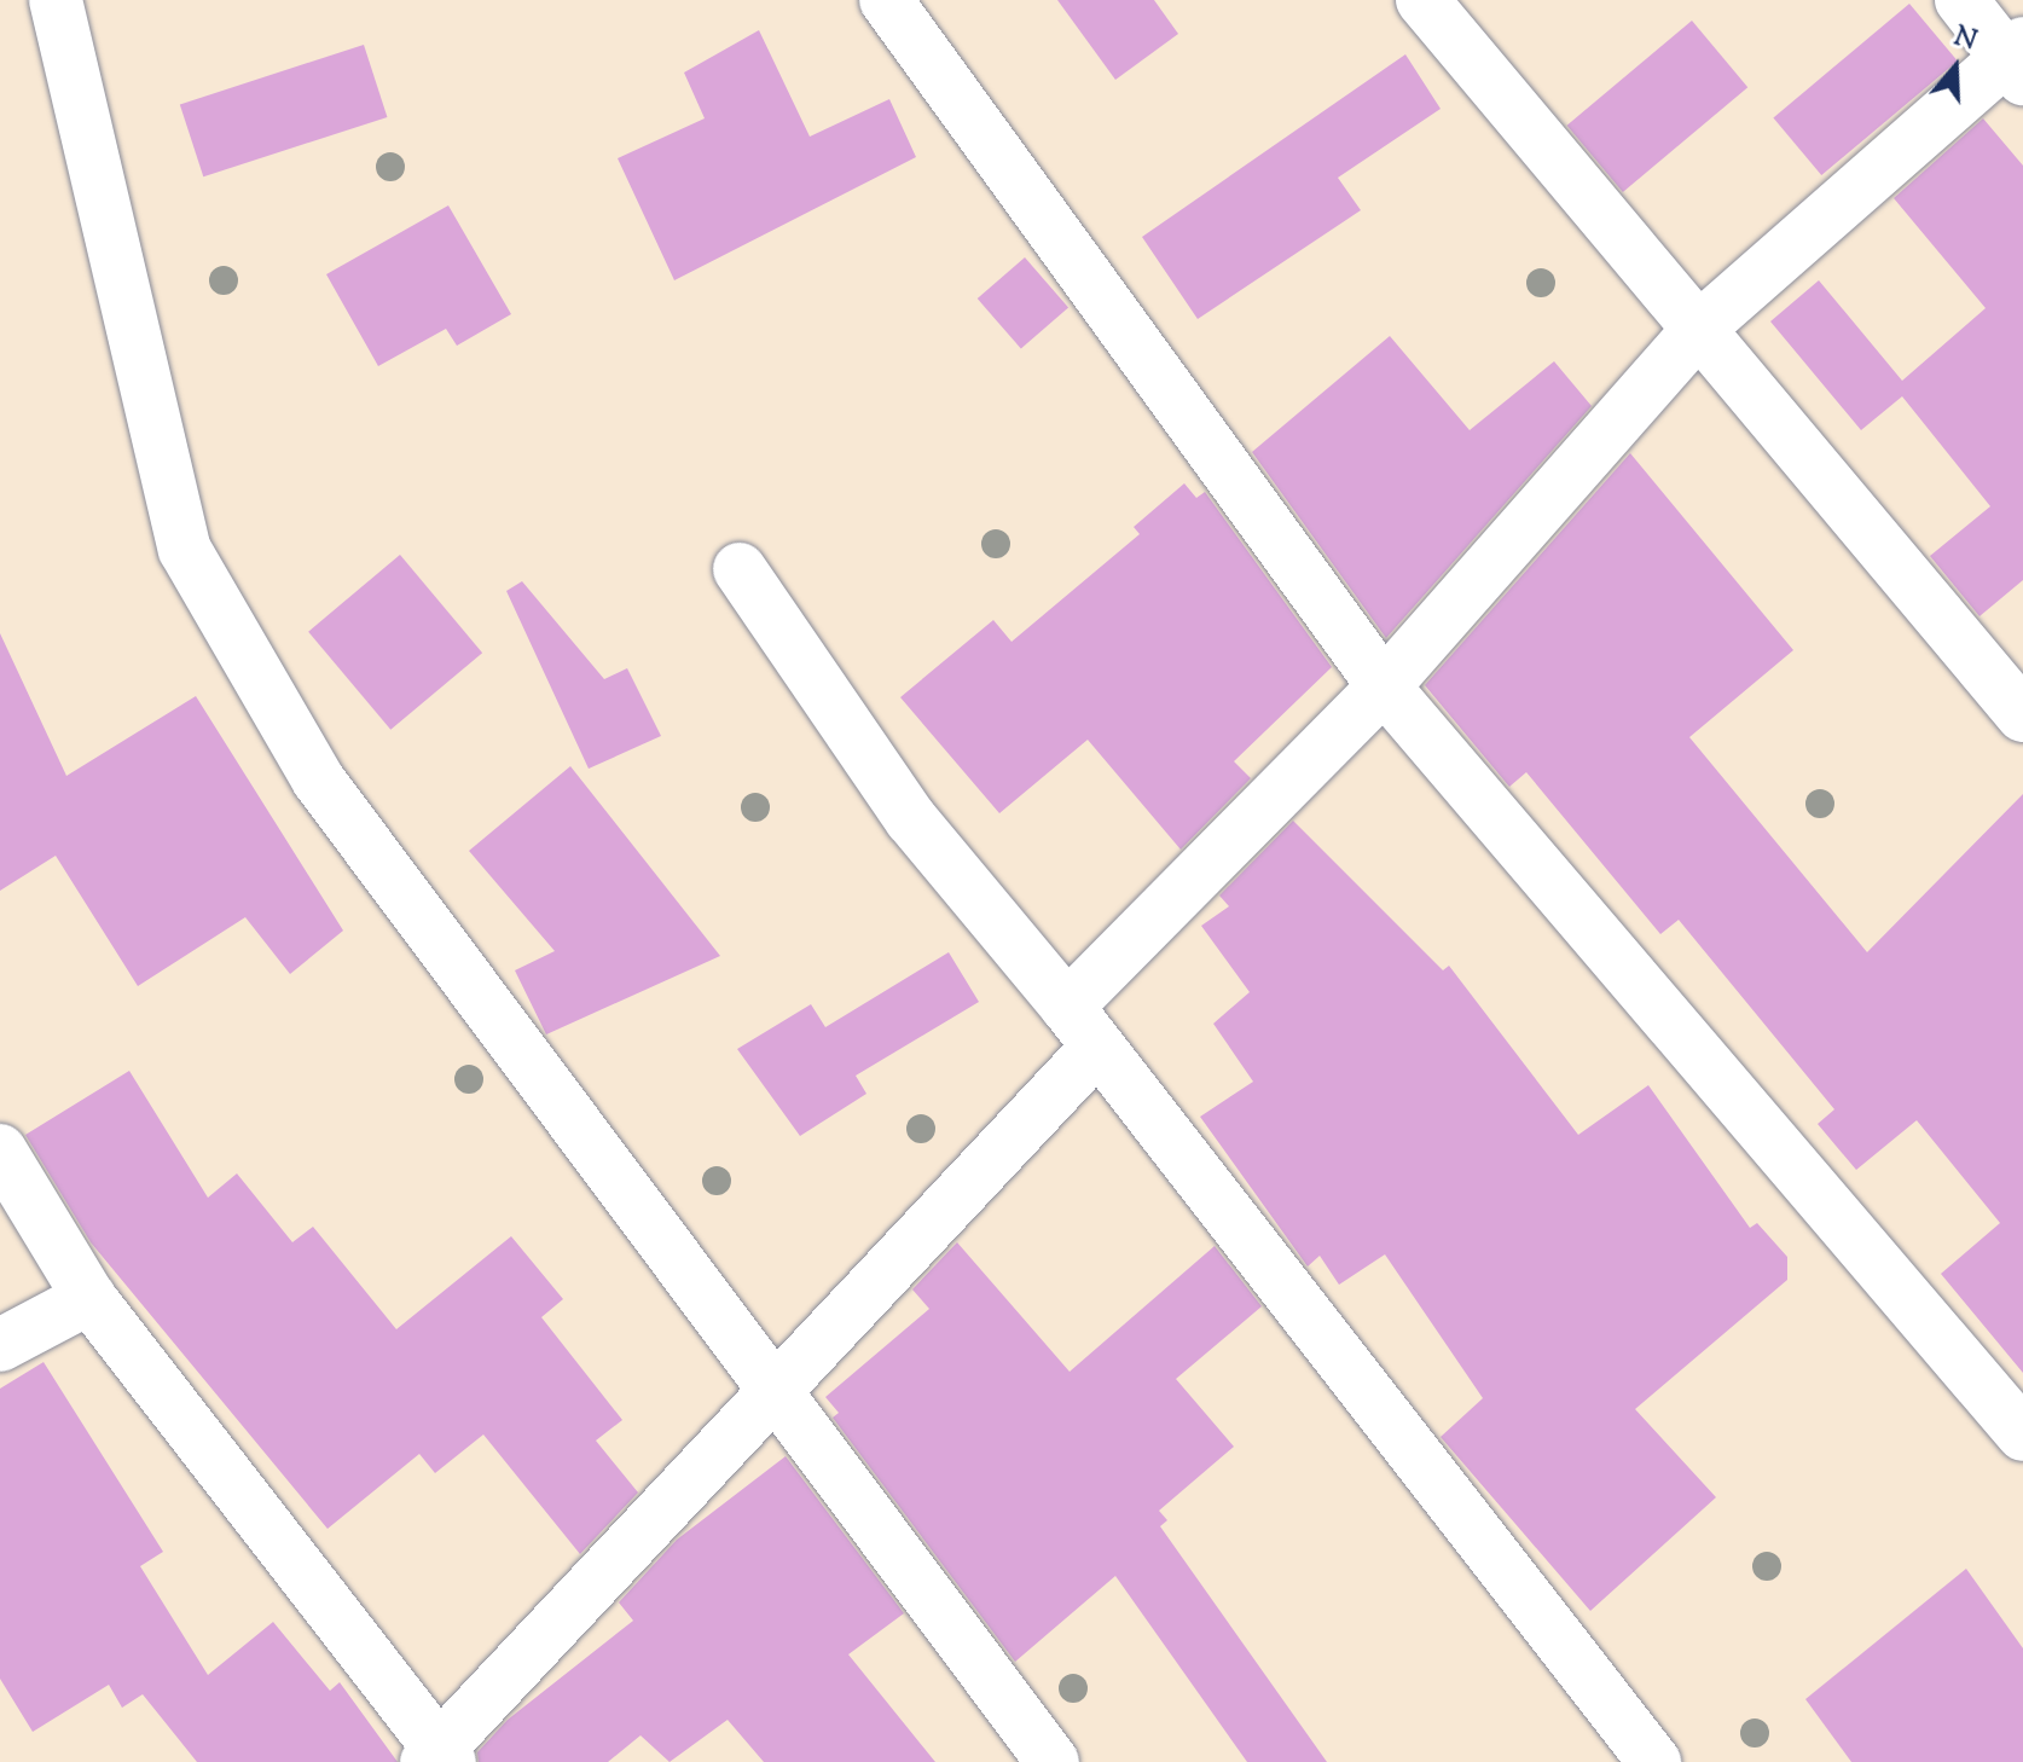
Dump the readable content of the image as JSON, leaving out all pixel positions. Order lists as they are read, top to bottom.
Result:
{
  "north": "top"
}
